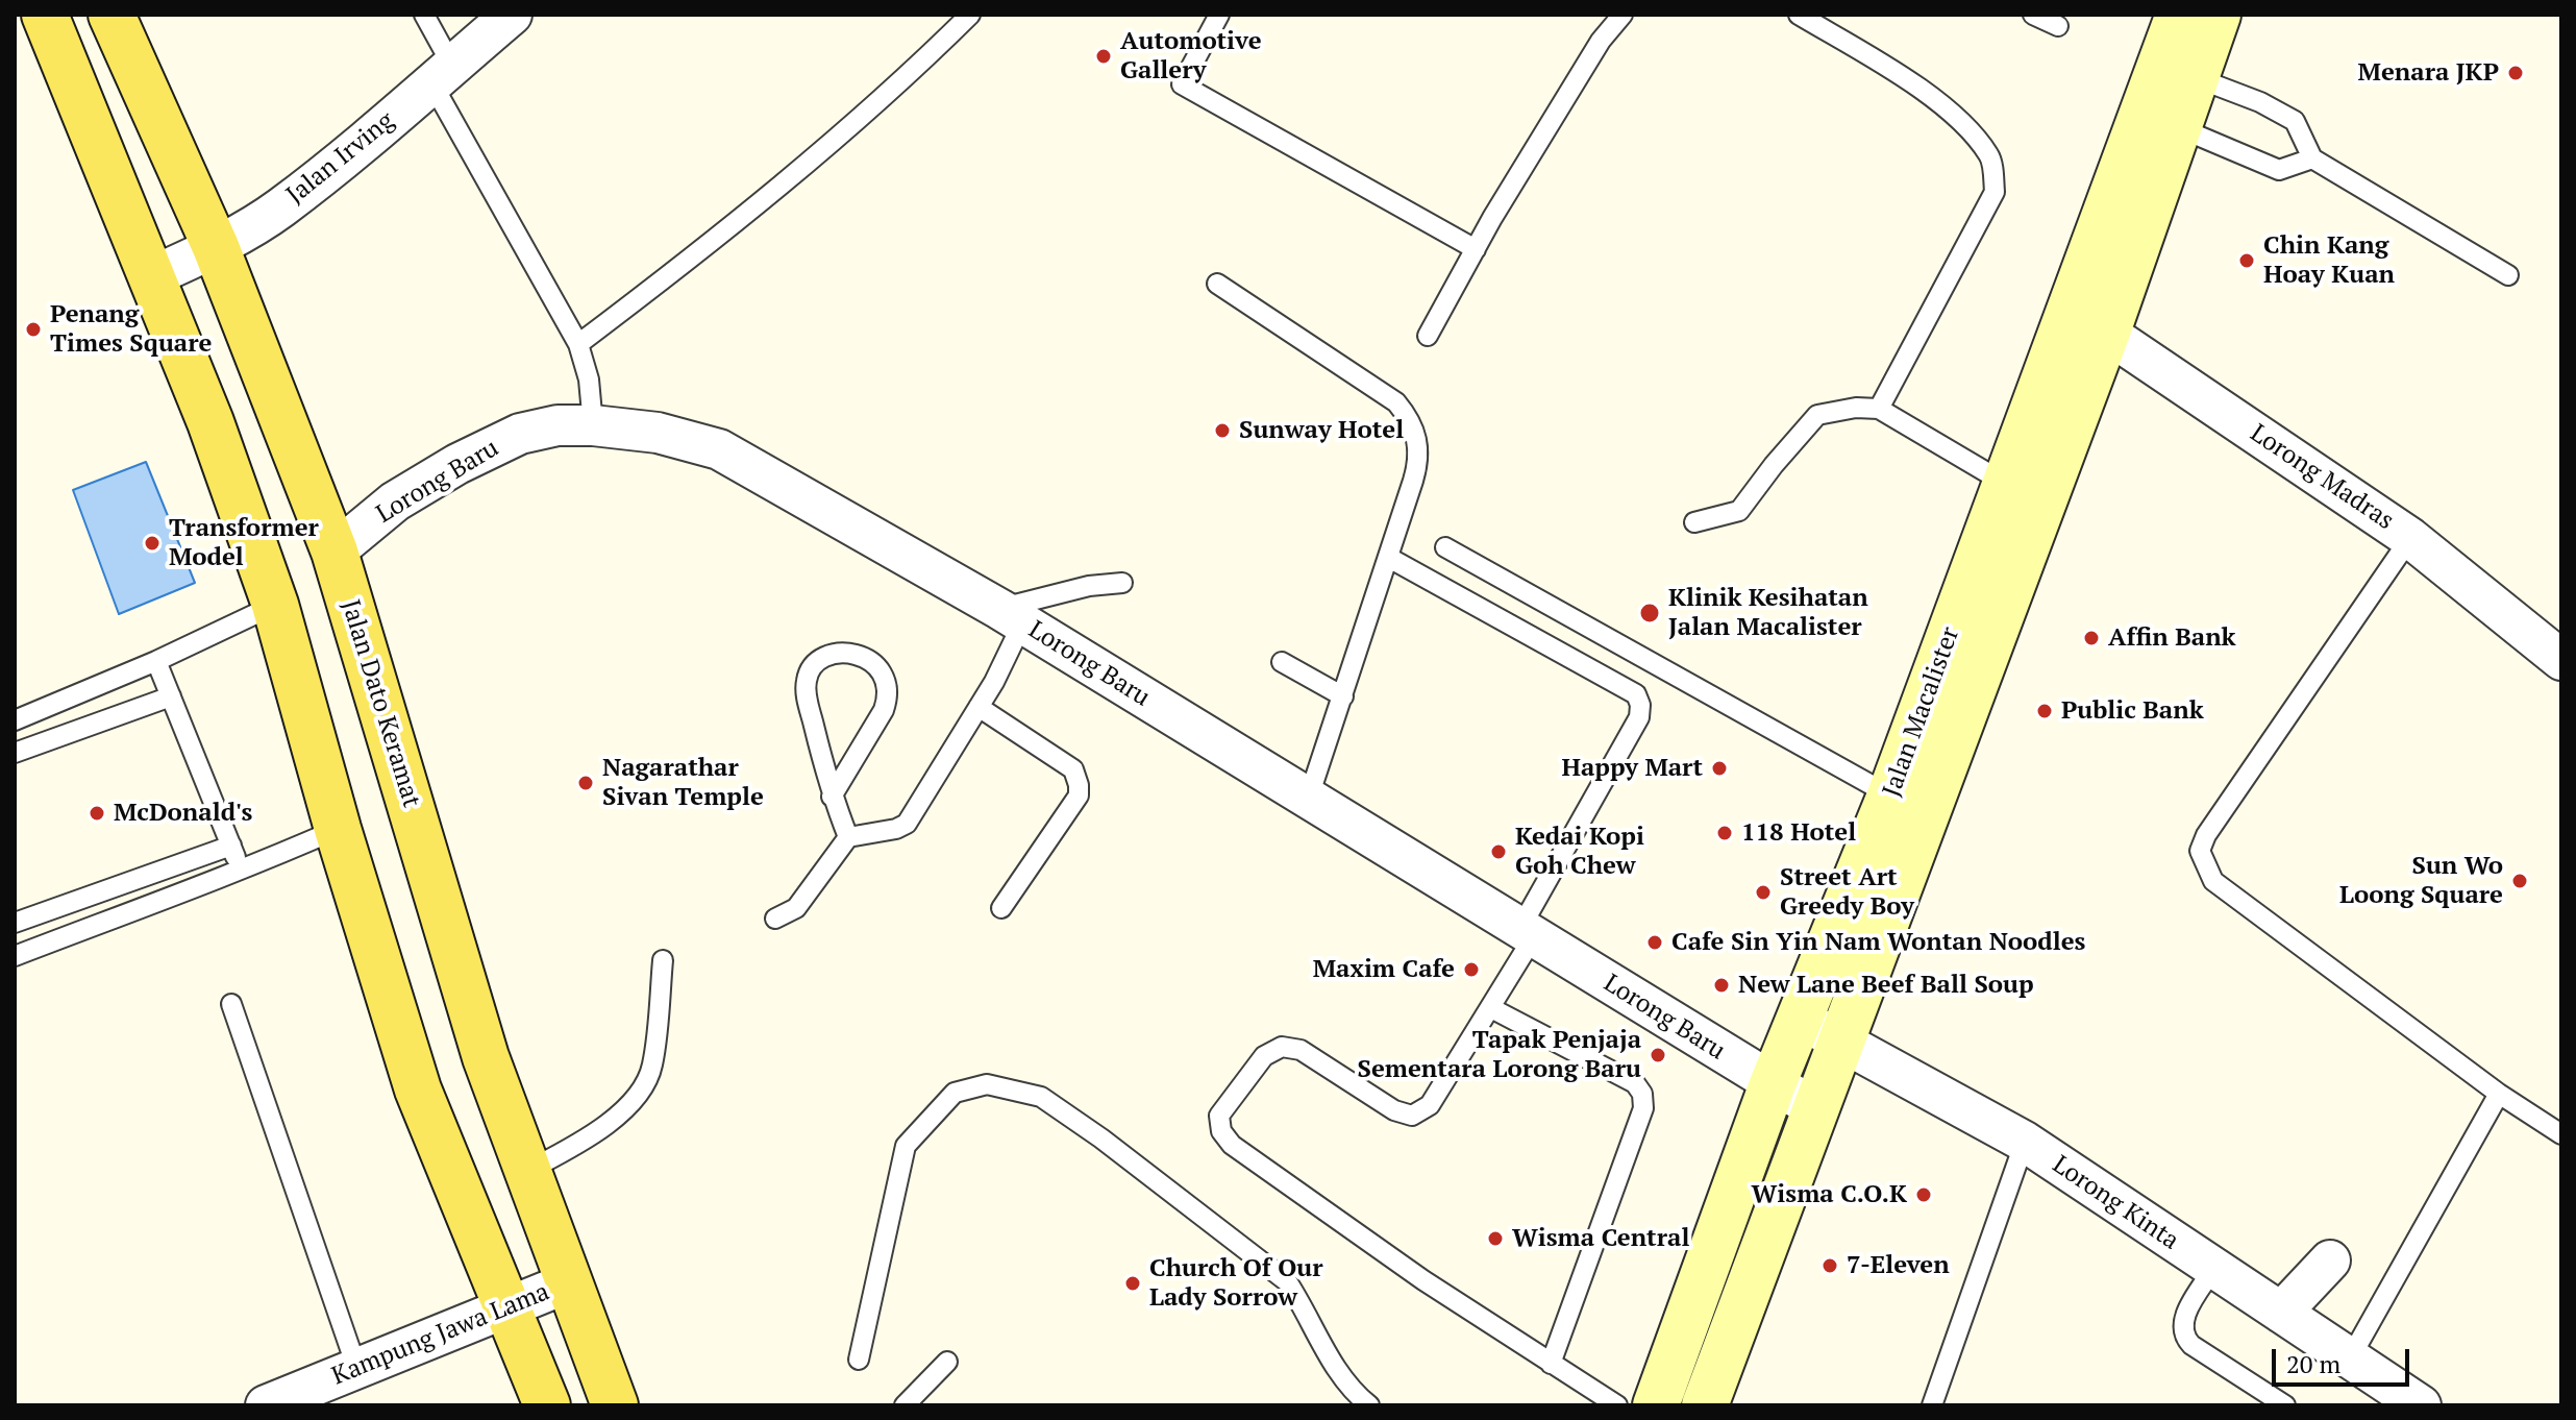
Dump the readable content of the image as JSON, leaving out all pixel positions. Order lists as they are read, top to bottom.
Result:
{
  "streets": {
    "main road": ["Jalan Dato Keramat", "Jalan Macalister"],
    "street": [
      "Jalan Irving",
      "Lorong Madras",
      "Lorong Baru",
      "Lorong Kinta",
      "Kampung Jawa Lama"
    ]
  },
  "crossings": [
    ["Jalan Irving", "Jalan Dato Keramat"],
    ["Lorong Madras", "Jalan Macalister"],
    ["Lorong Baru", "Jalan Dato Keramat"],
    ["Lorong Baru", "Jalan Macalister"],
    ["Jalan Dato Keramat", "Kampung Jawa Lama"],
    ["Jalan Macalister", "Lorong Kinta"]
  ],
  "places": [
    "Automotive Gallery",
    "Menara JKP",
    "Chin Kang Hoay Kuan",
    "Penang Times Square",
    "Sunway Hotel",
    "Transformer Model",
    "Klinik Kesihatan Jalan Macalister",
    "Affin Bank",
    "Public Bank",
    "Happy Mart",
    "Nagarathar Sivan Temple",
    "McDonald's",
    "118 Hotel",
    "Kedai Kopi Goh Chew",
    "Sun Wo Loong Square",
    "Street Art Greedy Boy",
    "Cafe Sin Yin Nam Wontan Noodles",
    "Maxim Cafe",
    "New Lane Beef Ball Soup",
    "Tapak Penjaja Sementara Lorong Baru",
    "Wisma C.O.K",
    "Wisma Central",
    "7-Eleven",
    "Church Of Our Lady Sorrow"
  ],
  "scale_bar": "20 m"
}
